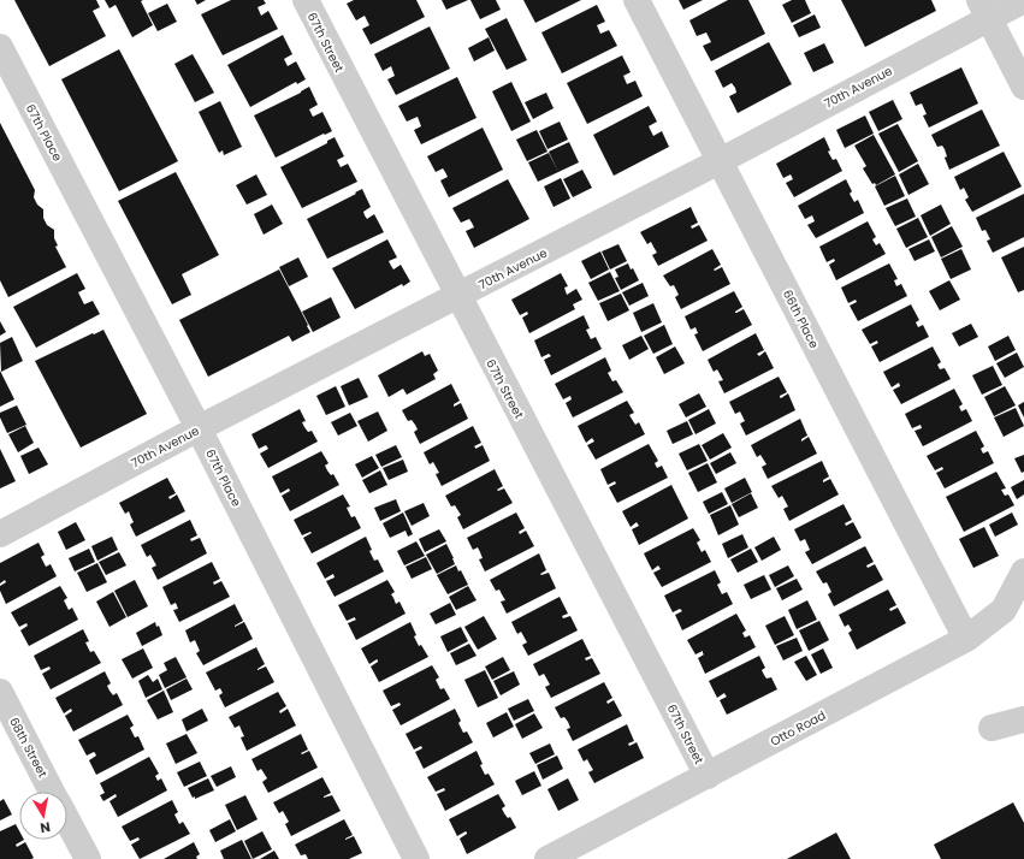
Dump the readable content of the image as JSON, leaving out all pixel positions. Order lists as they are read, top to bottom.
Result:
{
  "streets": {
    "street": [
      "67th Street",
      "70th Avenue",
      "67th Place",
      "66th Place",
      "Otto Road",
      "68th Street"
    ]
  },
  "crossings": [
    ["67th Street", "70th Avenue"],
    ["67th Street", "Otto Road"],
    ["70th Avenue", "67th Place"],
    ["70th Avenue", "66th Place"],
    ["66th Place", "Otto Road"]
  ],
  "north": "bottom"
}
